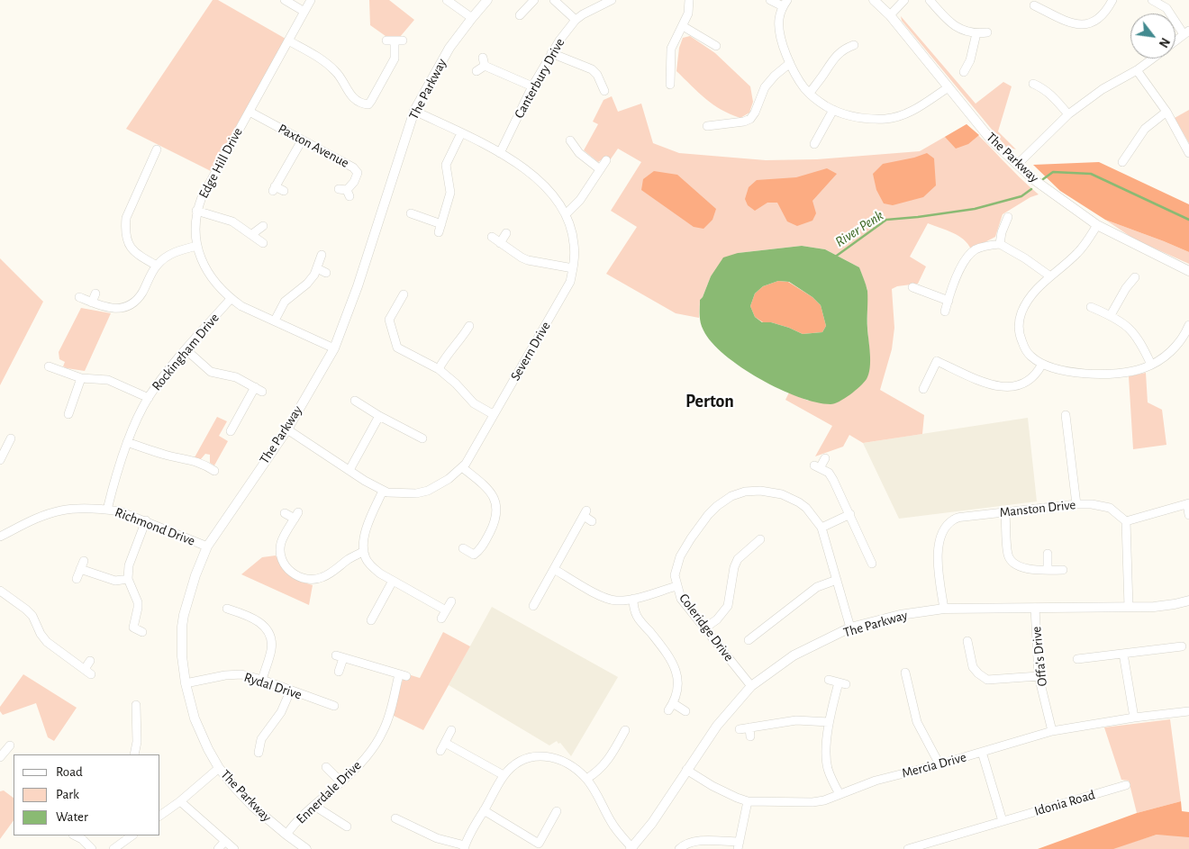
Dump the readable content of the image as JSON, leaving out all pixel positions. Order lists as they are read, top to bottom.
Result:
{
  "streets": {
    "street": [
      "Canterbury Drive",
      "The Parkway",
      "Paxton Avenue",
      "Edge Hill Drive",
      "Severn Drive",
      "Rockingham Drive",
      "Manston Drive",
      "Richmond Drive",
      "Coleridge Drive",
      "Offa's Drive",
      "Rydal Drive",
      "Mercia Drive",
      "Ennerdale Drive",
      "Idonia Road"
    ]
  },
  "crossings": [
    ["Canterbury Drive", "Severn Drive"],
    ["The Parkway", "Edge Hill Drive"],
    ["The Parkway", "Severn Drive"],
    ["The Parkway", "Manston Drive"],
    ["The Parkway", "Richmond Drive"],
    ["The Parkway", "Coleridge Drive"],
    ["The Parkway", "Offa's Drive"],
    ["The Parkway", "Rydal Drive"],
    ["The Parkway", "Mercia Drive"],
    ["The Parkway", "Ennerdale Drive"],
    ["Paxton Avenue", "Edge Hill Drive"],
    ["Edge Hill Drive", "Rockingham Drive"],
    ["Rockingham Drive", "Richmond Drive"],
    ["Offa's Drive", "Mercia Drive"]
  ],
  "districts": ["Perton"],
  "water": ["River Penk"],
  "legend": ["Road", "Park", "Water"],
  "north": "bottom right"
}
